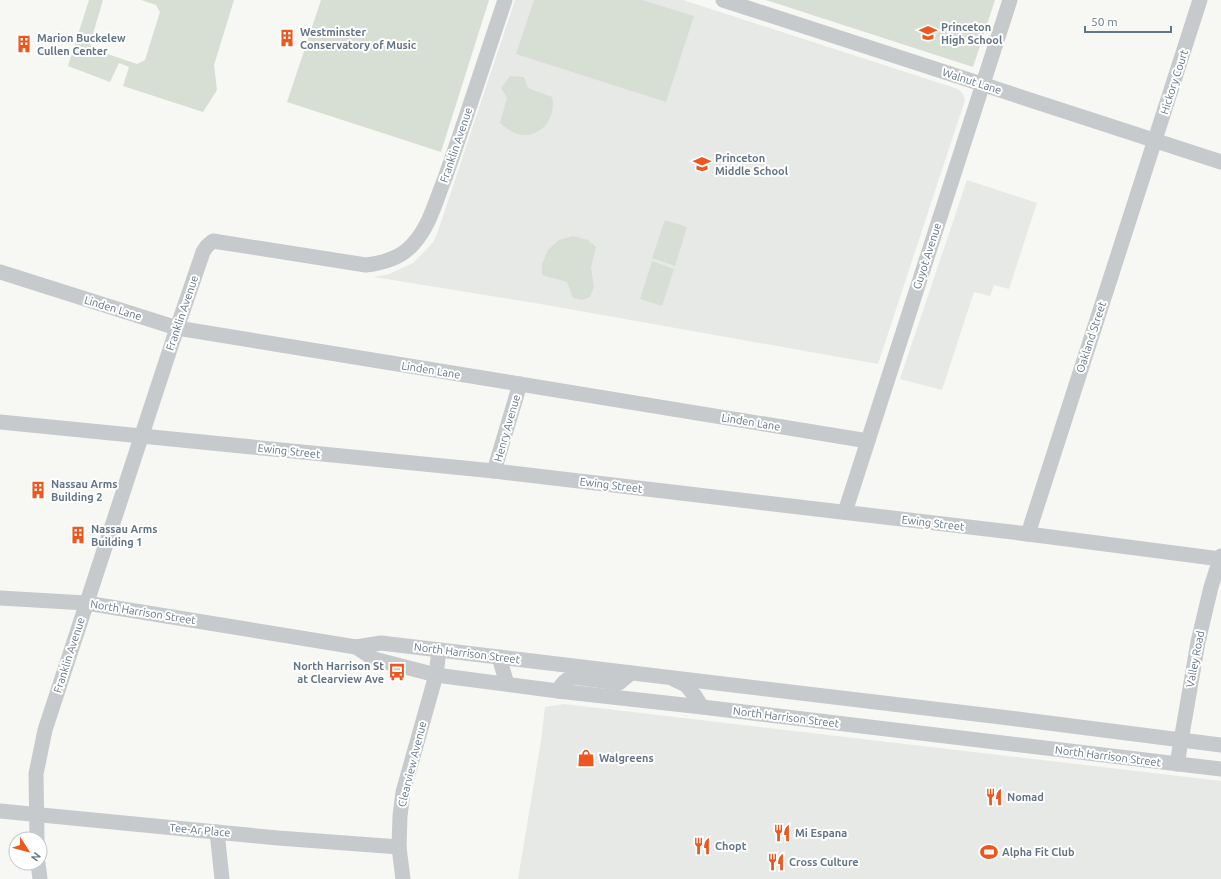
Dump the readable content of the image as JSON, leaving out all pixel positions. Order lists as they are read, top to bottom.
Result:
{
  "streets": {
    "street": [
      "Walnut Lane",
      "Hickory Court",
      "Franklin Avenue",
      "Guyot Avenue",
      "Linden Lane",
      "Oakland Street",
      "Henry Avenue",
      "Ewing Street",
      "North Harrison Street",
      "Valley Road",
      "Clearview Avenue",
      "Tee-Ar Place"
    ]
  },
  "crossings": [
    ["Walnut Lane", "Hickory Court"],
    ["Walnut Lane", "Guyot Avenue"],
    ["Walnut Lane", "Oakland Street"],
    ["Hickory Court", "Oakland Street"],
    ["Franklin Avenue", "Linden Lane"],
    ["Franklin Avenue", "Ewing Street"],
    ["Franklin Avenue", "North Harrison Street"],
    ["Franklin Avenue", "Tee-Ar Place"],
    ["Guyot Avenue", "Linden Lane"],
    ["Guyot Avenue", "Ewing Street"],
    ["Linden Lane", "Henry Avenue"],
    ["Oakland Street", "Ewing Street"],
    ["Henry Avenue", "Ewing Street"],
    ["Ewing Street", "Valley Road"],
    ["North Harrison Street", "Valley Road"],
    ["North Harrison Street", "Clearview Avenue"],
    ["Clearview Avenue", "Tee-Ar Place"]
  ],
  "places": {
    "school or university": ["Princeton High School", "Princeton Middle School"],
    "building": [
      "Westminster Conservatory of Music",
      "Marion Buckelew Cullen Center",
      "Nassau Arms Building 2",
      "Nassau Arms Building 1"
    ],
    "bus stop": ["North Harrison St at Clearview Ave"],
    "shop": ["Walgreens"],
    "restaurant": [
      "Nomad",
      "Mi Espana",
      "Chopt",
      "Cross Culture"
    ],
    "sports": ["Alpha Fit Club"]
  },
  "scale_bar": "50 m",
  "north": "bottom right"
}
